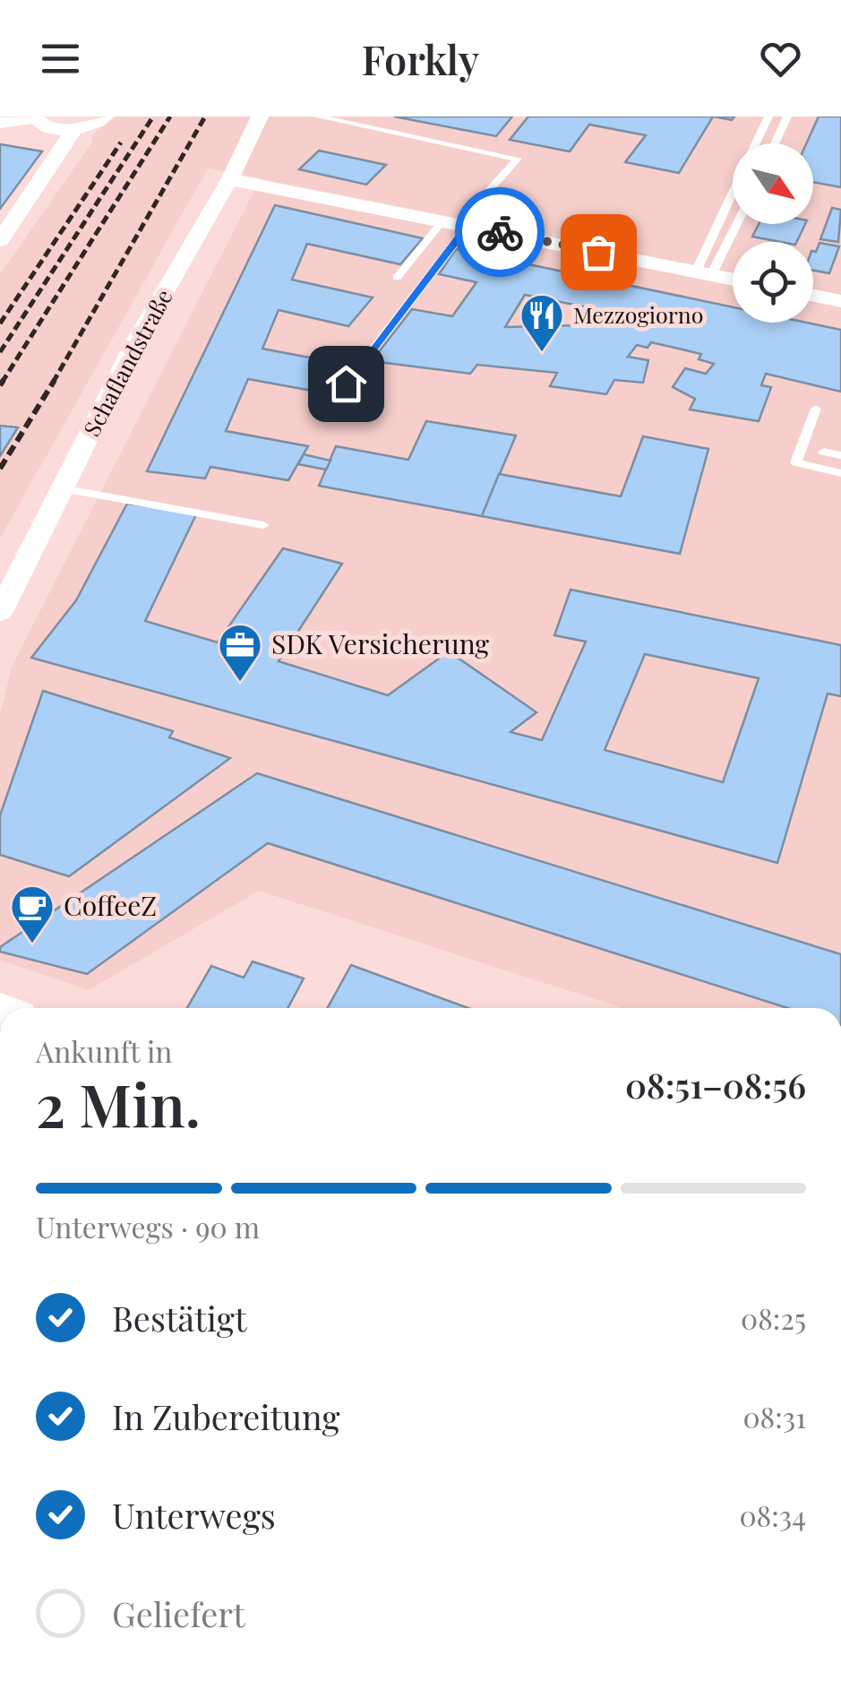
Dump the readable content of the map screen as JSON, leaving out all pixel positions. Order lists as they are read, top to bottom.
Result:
{
  "streets": {
    "street": ["Schaflandstraße"]
  },
  "places": {
    "restaurant": ["Mezzogiorno"],
    "office": ["SDK Versicherung"],
    "cafe": ["CoffeeZ"]
  },
  "north": "bottom right",
  "page": {
    "header": "Forkly",
    "heading": ["2 Min.", "Ankunft in", "08:51–08:56"],
    "bar": "Unterwegs · 90 m",
    "list": [
      ["Bestätigt", "08:25"],
      ["In Zubereitung", "08:31"],
      ["Unterwegs", "08:34"],
      "Geliefert"
    ]
  }
}
